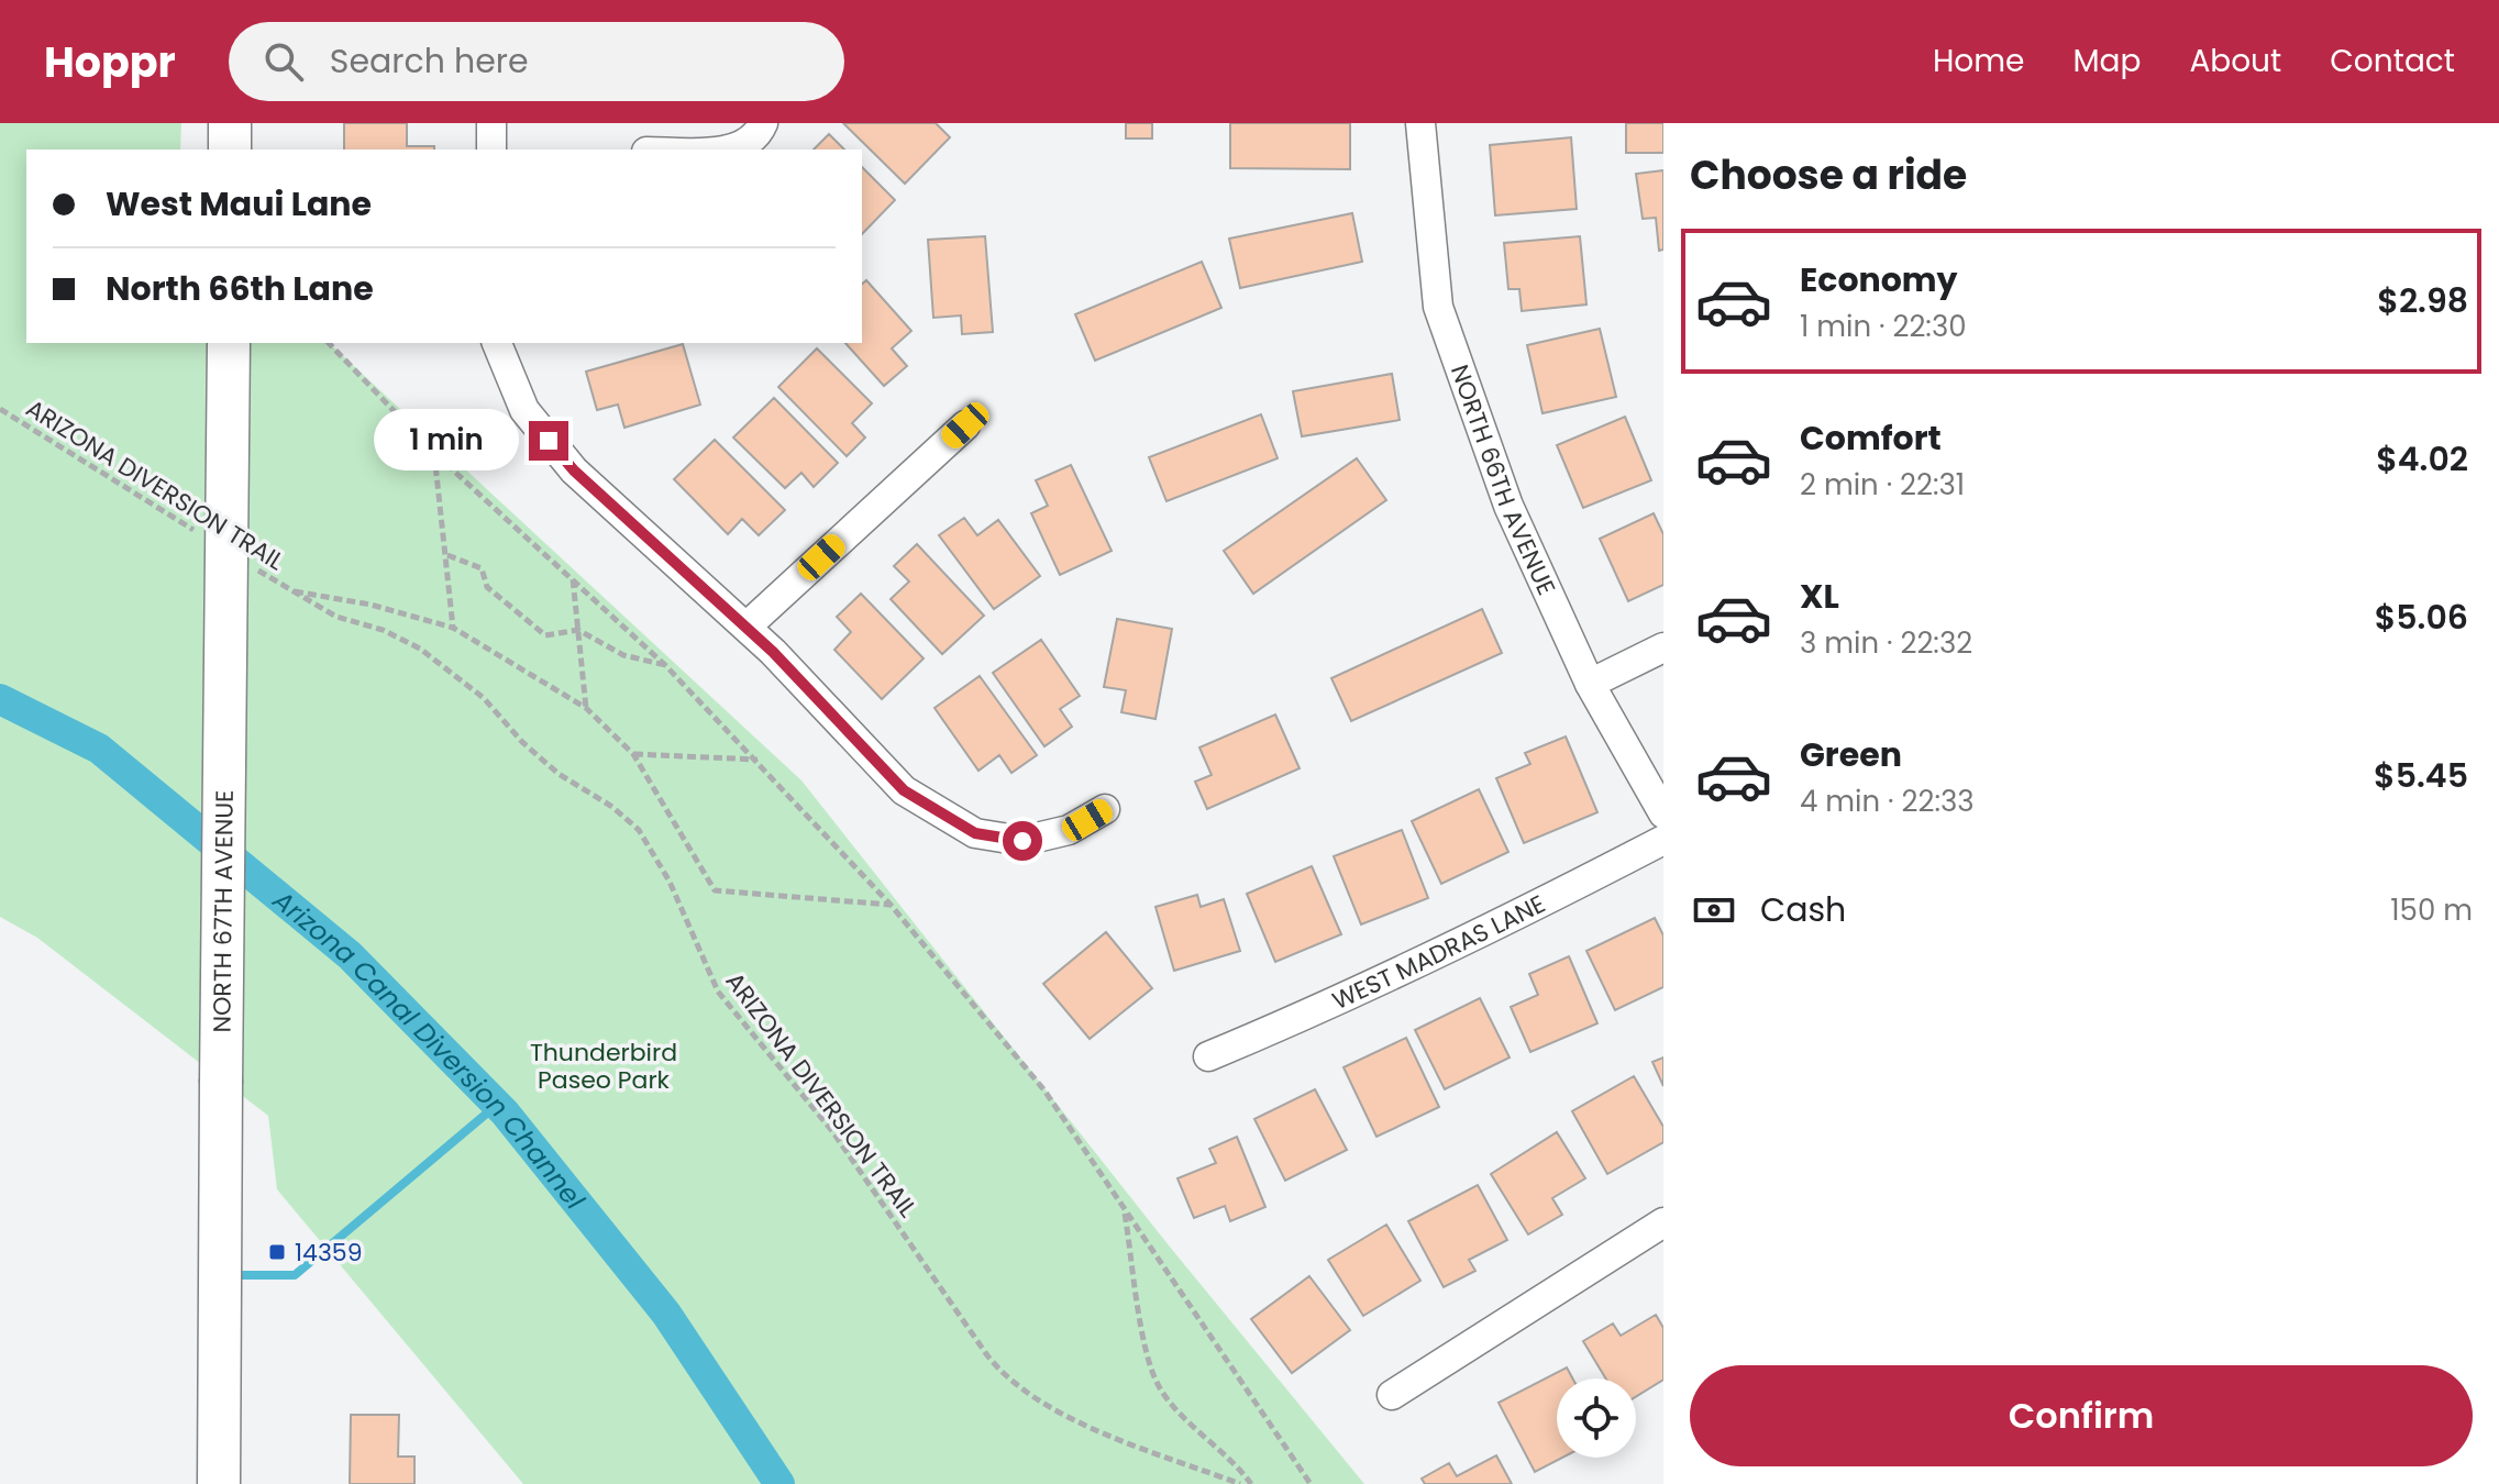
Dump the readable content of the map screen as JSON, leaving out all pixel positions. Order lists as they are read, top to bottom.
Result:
{
  "streets": {
    "main road": ["NORTH 67TH AVENUE"],
    "street": ["NORTH 66TH AVENUE", "WEST MADRAS LANE"],
    "path": ["ARIZONA DIVERSION TRAIL"]
  },
  "water": ["Arizona Canal Diversion Channel"],
  "parks": ["Thunderbird Paseo Park"],
  "places": {
    "transit": ["14359"]
  },
  "page": {
    "header": "Hoppr",
    "search": "Search here",
    "nav": [
      "Home",
      "Map",
      "About",
      "Contact"
    ],
    "heading": "Choose a ride",
    "banner": ["West Maui Lane", "North 66th Lane"],
    "list": [
      {
        "name": "Economy",
        "note": "1 min · 22:30",
        "value": "$2.98"
      },
      {
        "name": "Comfort",
        "note": "2 min · 22:31",
        "value": "$4.02"
      },
      {
        "name": "XL",
        "note": "3 min · 22:32",
        "value": "$5.06"
      },
      {
        "name": "Green",
        "note": "4 min · 22:33",
        "value": "$5.45"
      }
    ],
    "bubble": "1 min",
    "pay": ["Cash", "150 m"],
    "buttons": "Confirm"
  }
}
